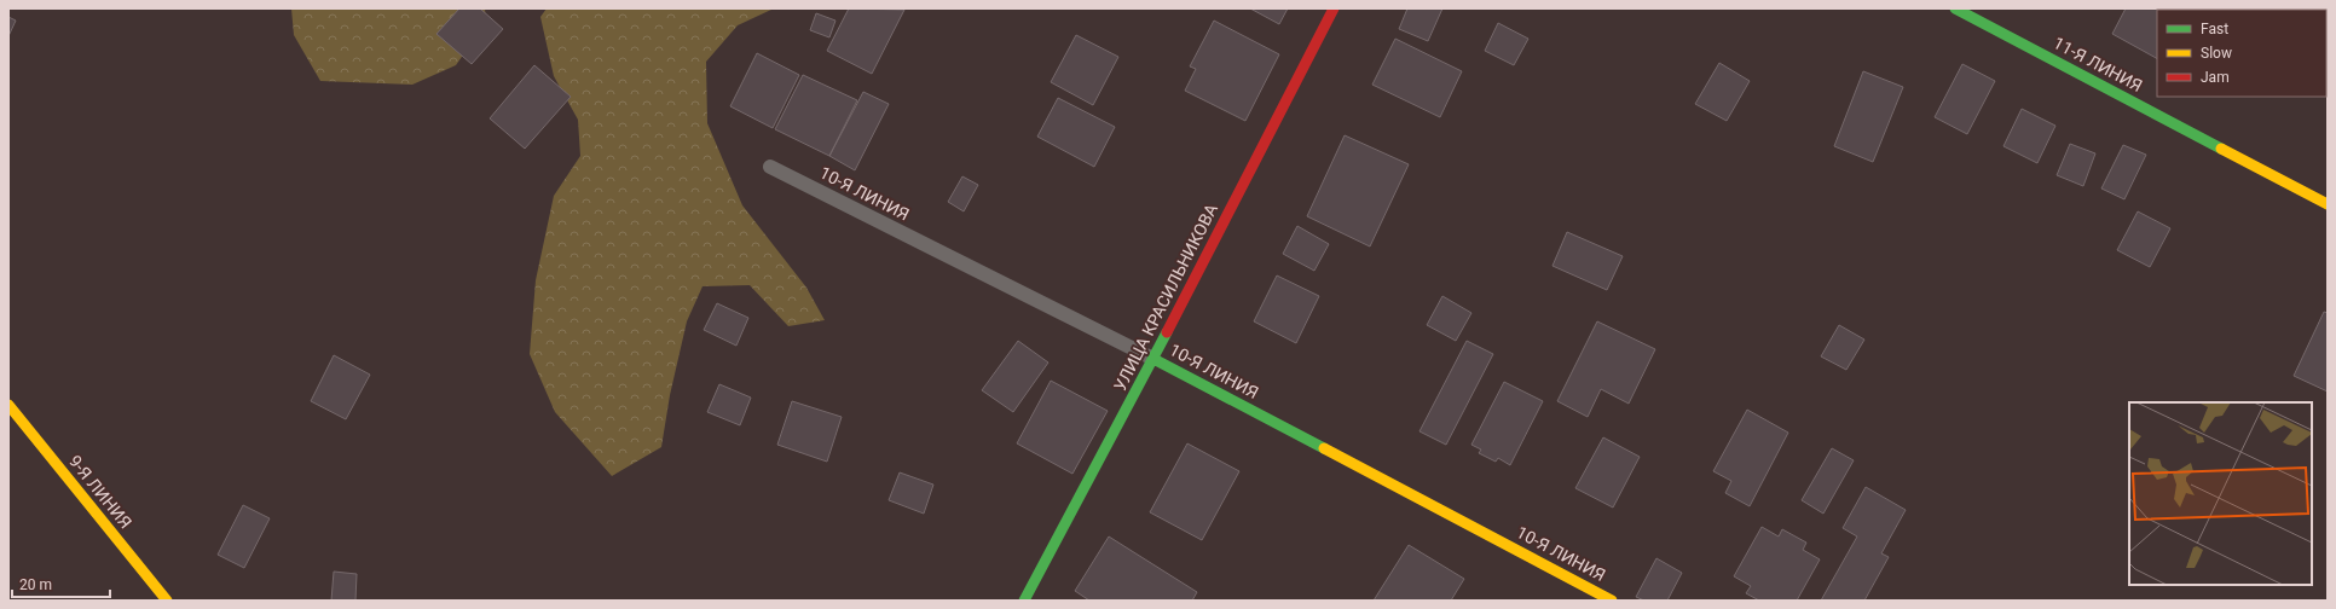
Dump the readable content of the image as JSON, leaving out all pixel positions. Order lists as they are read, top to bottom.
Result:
{
  "streets": {
    "street": [
      "11-Я ЛИНИЯ",
      "10-Я ЛИНИЯ",
      "УЛИЦА КРАСИЛЬНИКОВА",
      "9-Я ЛИНИЯ"
    ]
  },
  "crossings": [
    ["10-Я ЛИНИЯ", "УЛИЦА КРАСИЛЬНИКОВА"]
  ],
  "legend": ["Fast", "Slow", "Jam"],
  "scale_bar": "20 m"
}
